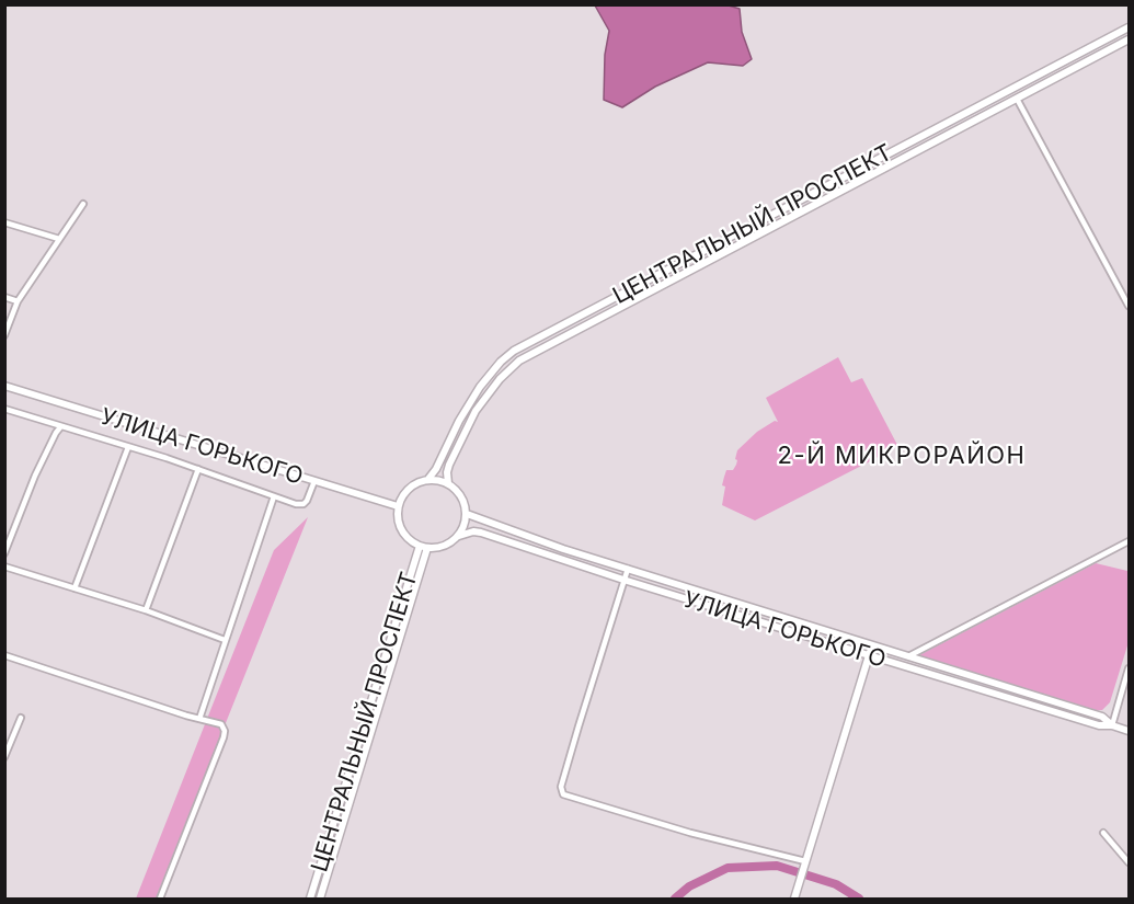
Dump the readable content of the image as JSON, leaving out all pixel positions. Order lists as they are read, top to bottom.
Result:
{
  "streets": {
    "main road": ["ЦЕНТРАЛЬНЫЙ ПРОСПЕКТ", "УЛИЦА ГОРЬКОГО"]
  },
  "crossings": [
    ["ЦЕНТРАЛЬНЫЙ ПРОСПЕКТ", "УЛИЦА ГОРЬКОГО"]
  ],
  "districts": ["2-Й МИКРОРАЙОН"]
}
